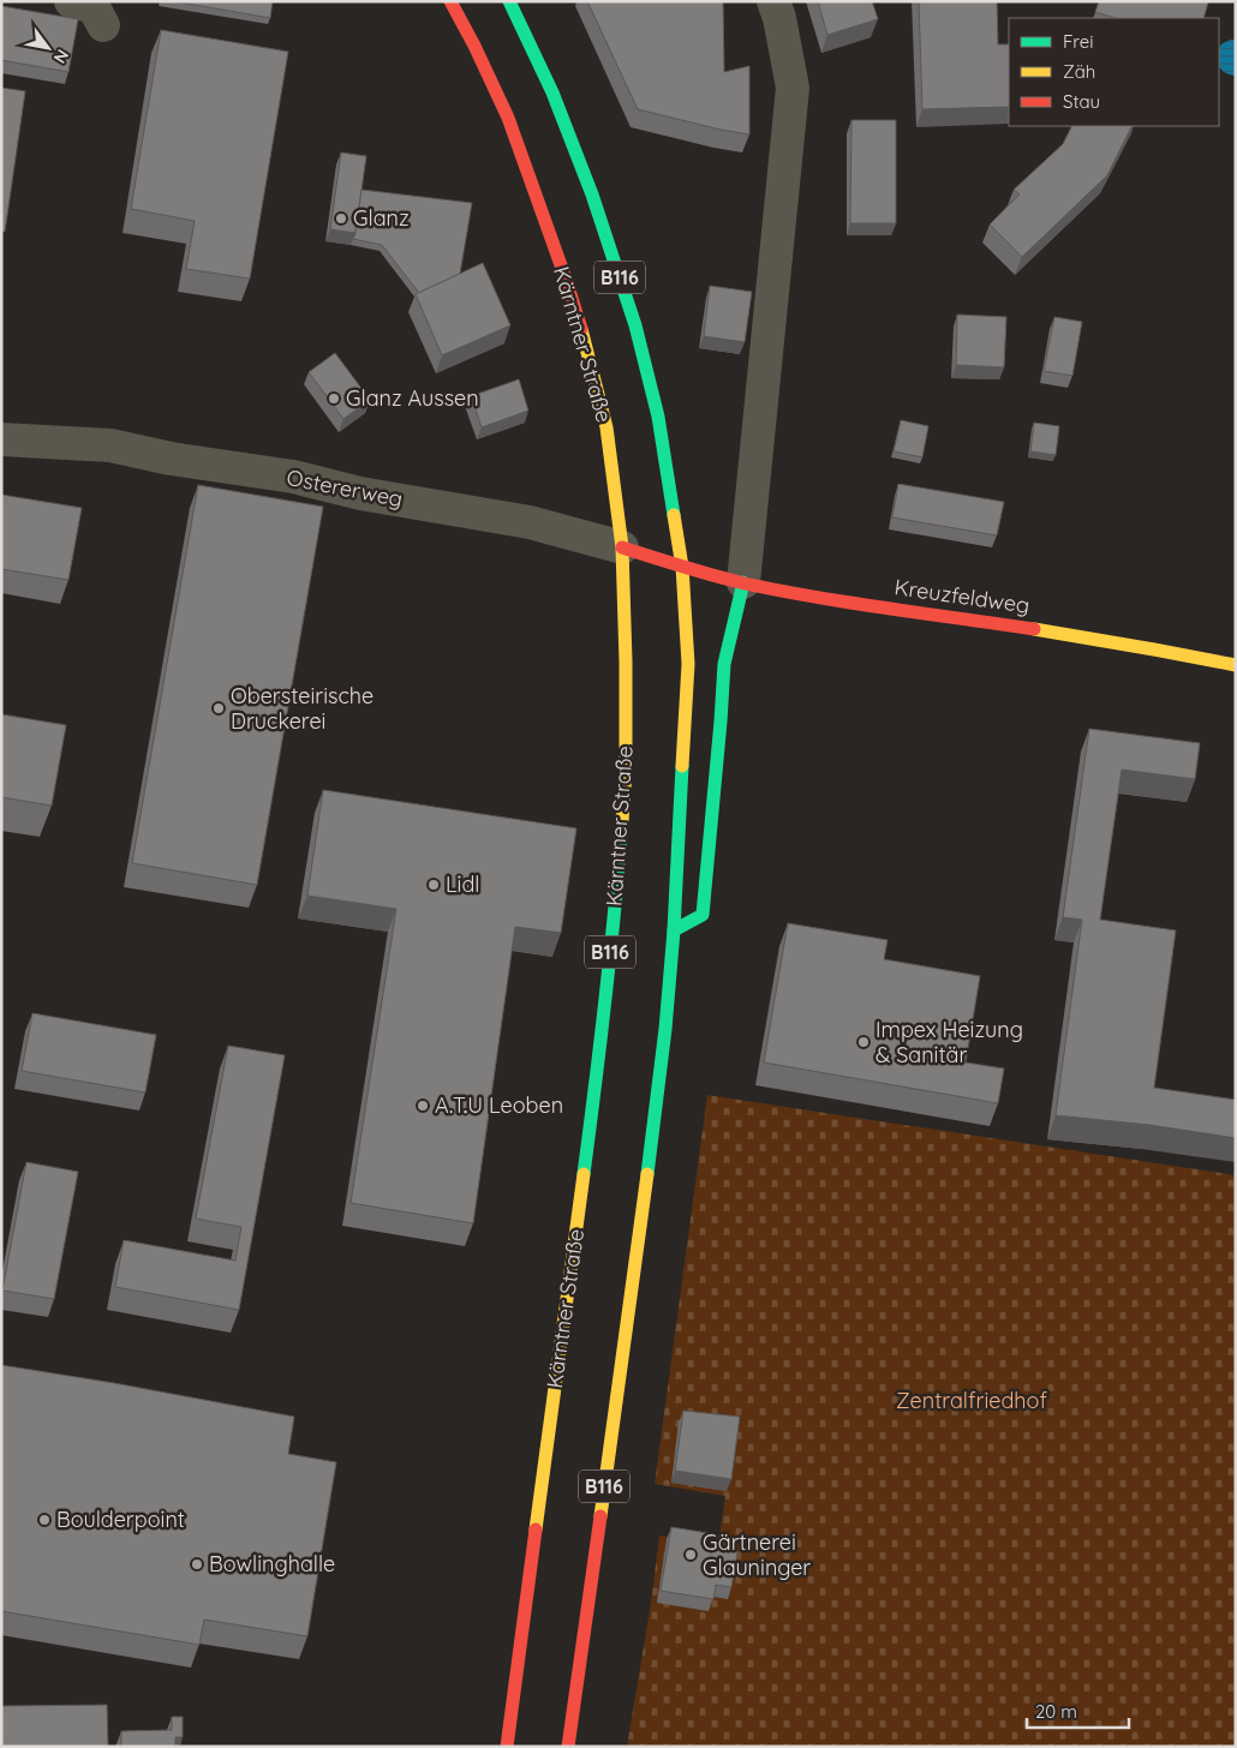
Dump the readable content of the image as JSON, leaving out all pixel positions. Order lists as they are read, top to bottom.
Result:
{
  "streets": {
    "main road": [
      "B116",
      "Kärntner Straße",
      "Ostererweg",
      "Kreuzfeldweg"
    ]
  },
  "crossings": [
    ["B116", "Ostererweg"],
    ["B116", "Kreuzfeldweg"],
    ["Kärntner Straße", "Ostererweg"],
    ["Ostererweg", "Kreuzfeldweg"]
  ],
  "parks": ["Zentralfriedhof"],
  "places": [
    "Glanz",
    "Glanz Aussen",
    "Obersteirische Druckerei",
    "Lidl",
    "Impex Heizung & Sanitär",
    "A.T.U Leoben",
    "Boulderpoint",
    "Gärtnerei Glauninger",
    "Bowlinghalle"
  ],
  "legend": ["Frei", "Zäh", "Stau"],
  "scale_bar": "20 m",
  "north": "bottom right"
}
